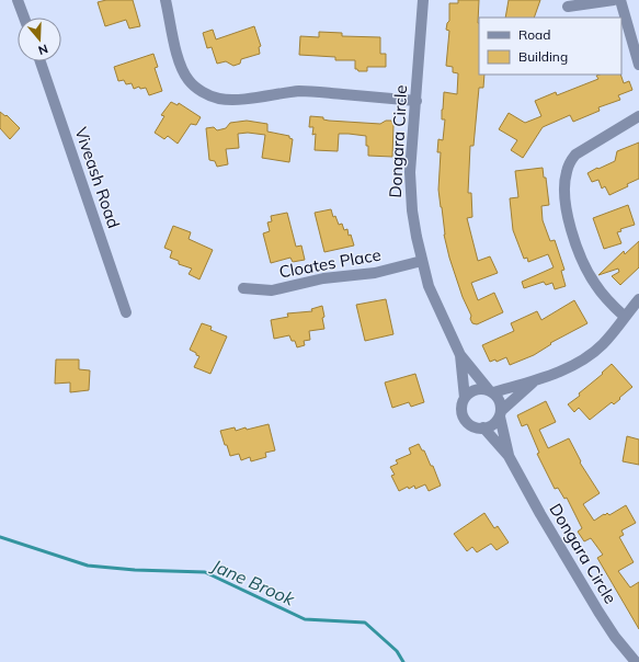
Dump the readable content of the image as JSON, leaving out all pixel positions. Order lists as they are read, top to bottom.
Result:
{
  "streets": {
    "street": ["Dongara Circle", "Viveash Road", "Cloates Place"]
  },
  "crossings": [
    ["Dongara Circle", "Cloates Place"]
  ],
  "water": ["Jane Brook"],
  "legend": ["Road", "Building"],
  "north": "bottom"
}
